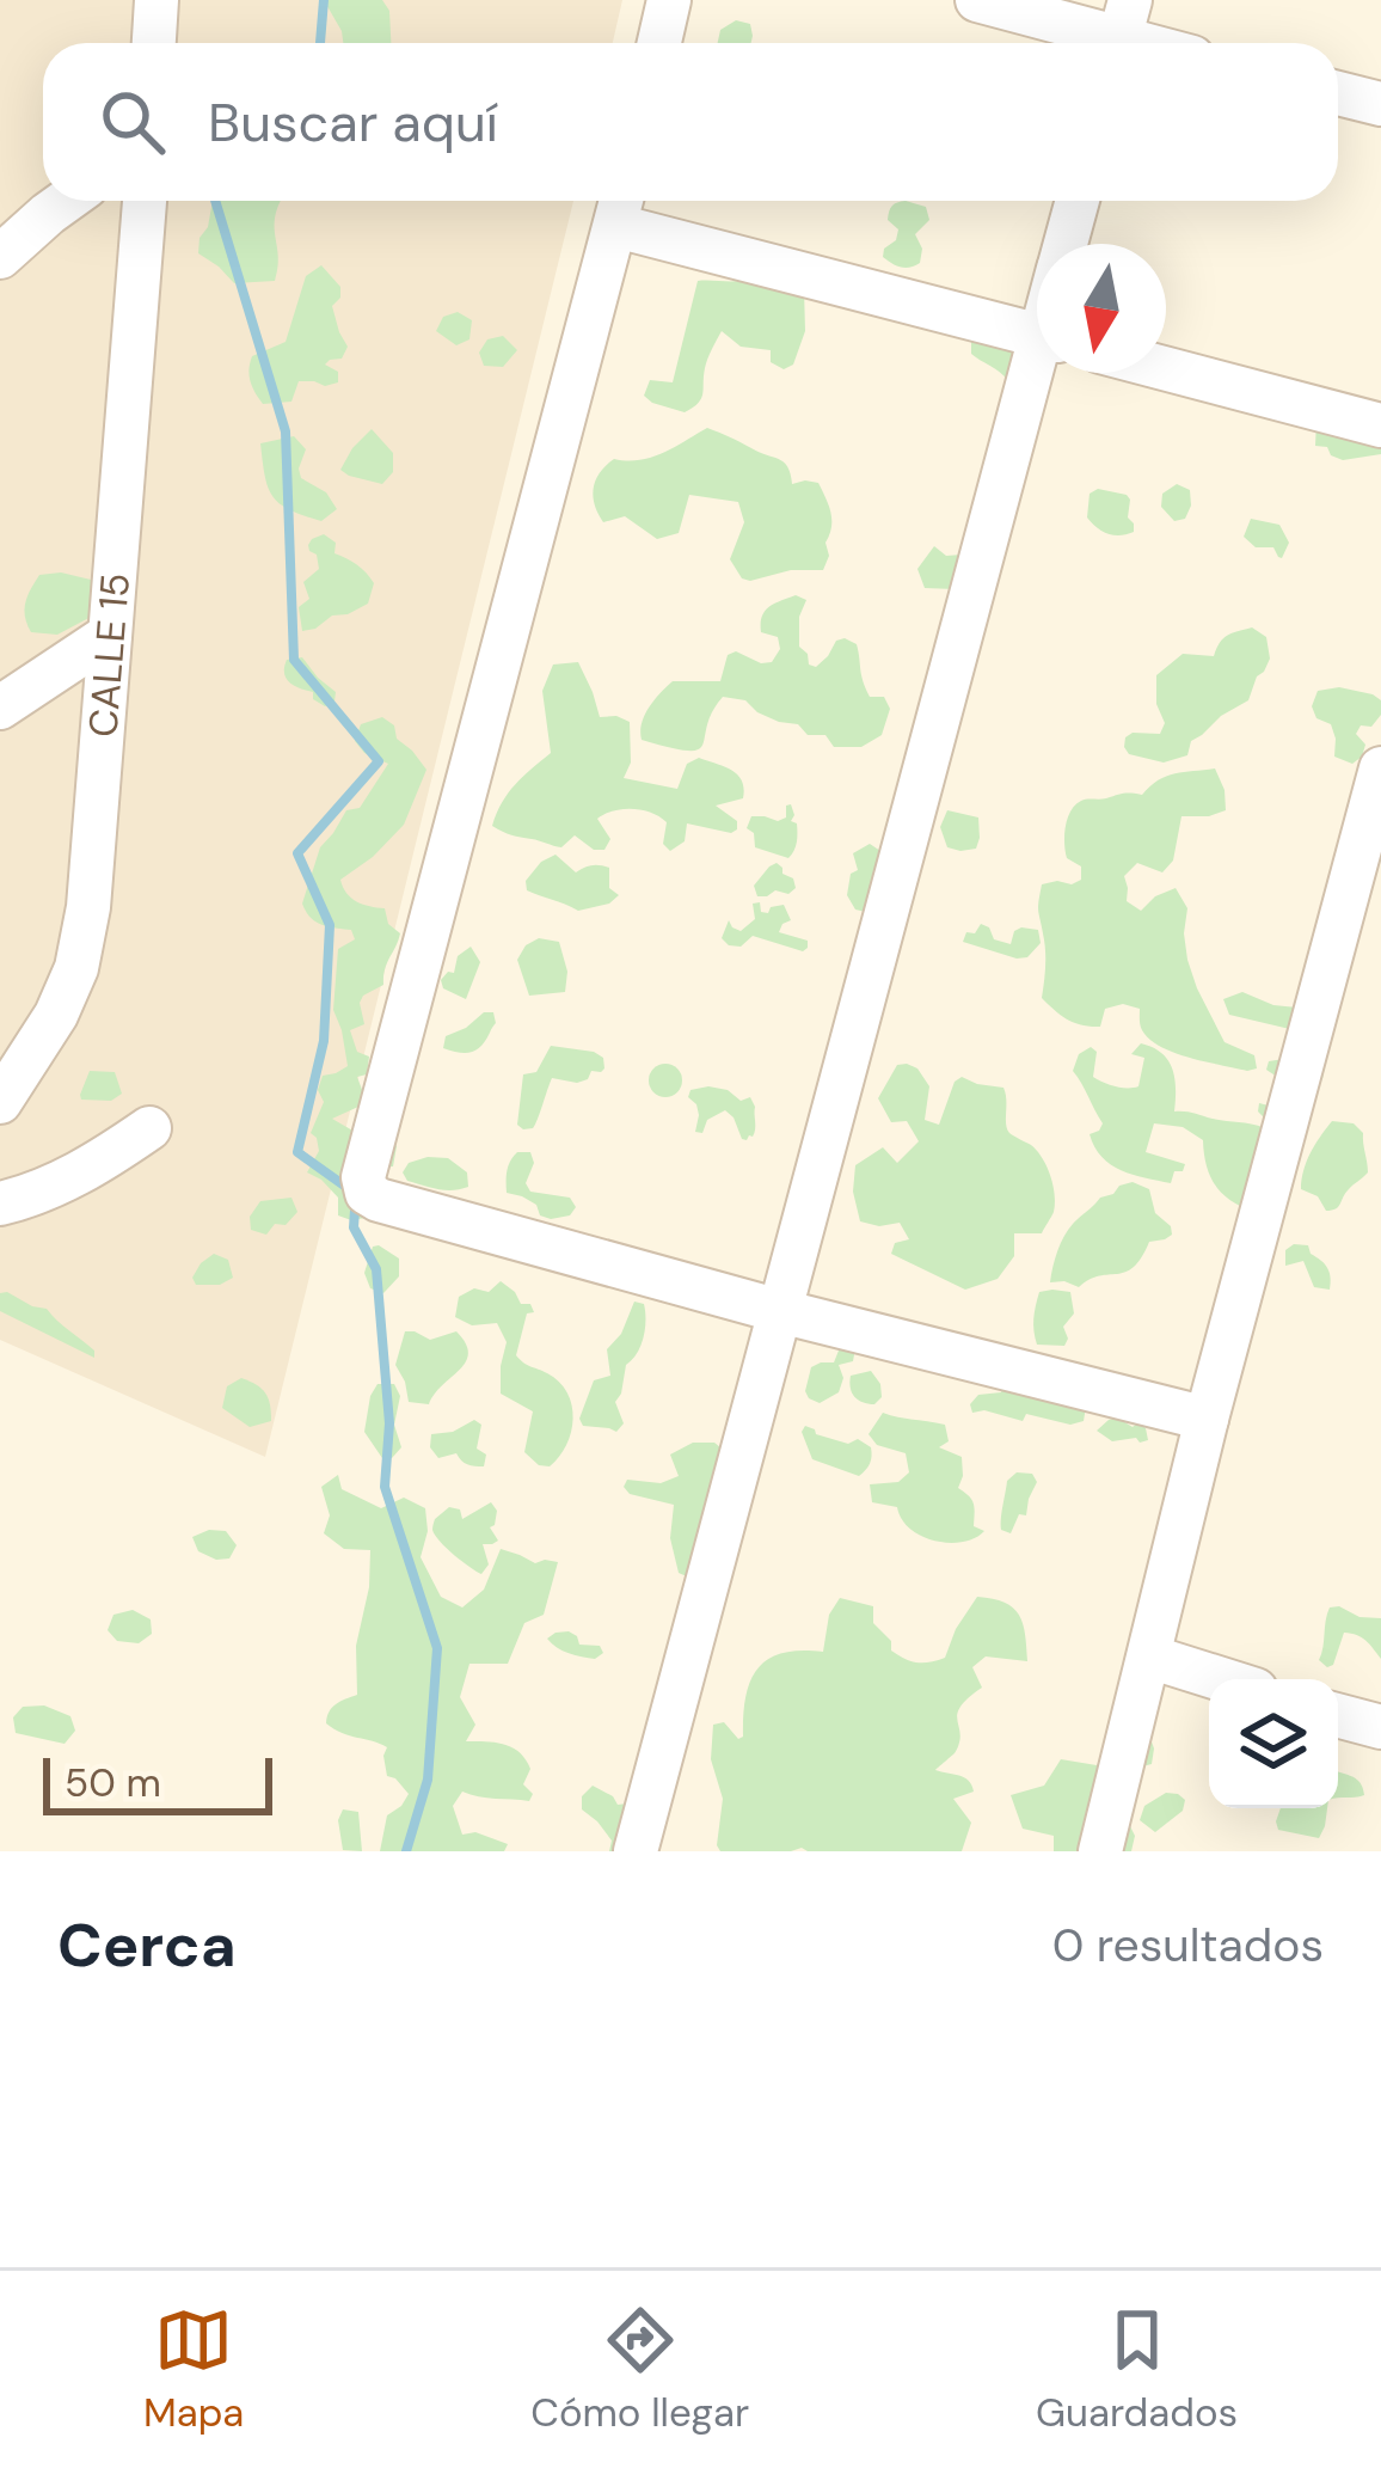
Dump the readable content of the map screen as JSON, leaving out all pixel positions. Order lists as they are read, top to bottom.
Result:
{
  "streets": {
    "street": ["CALLE 15"]
  },
  "scale_bar": "50 m",
  "north": "bottom",
  "page": {
    "search": "Buscar aquí",
    "scale": "50 m",
    "heading": ["Cerca", "0 resultados"],
    "nav": ["Mapa", "Cómo llegar", "Guardados"]
  }
}
